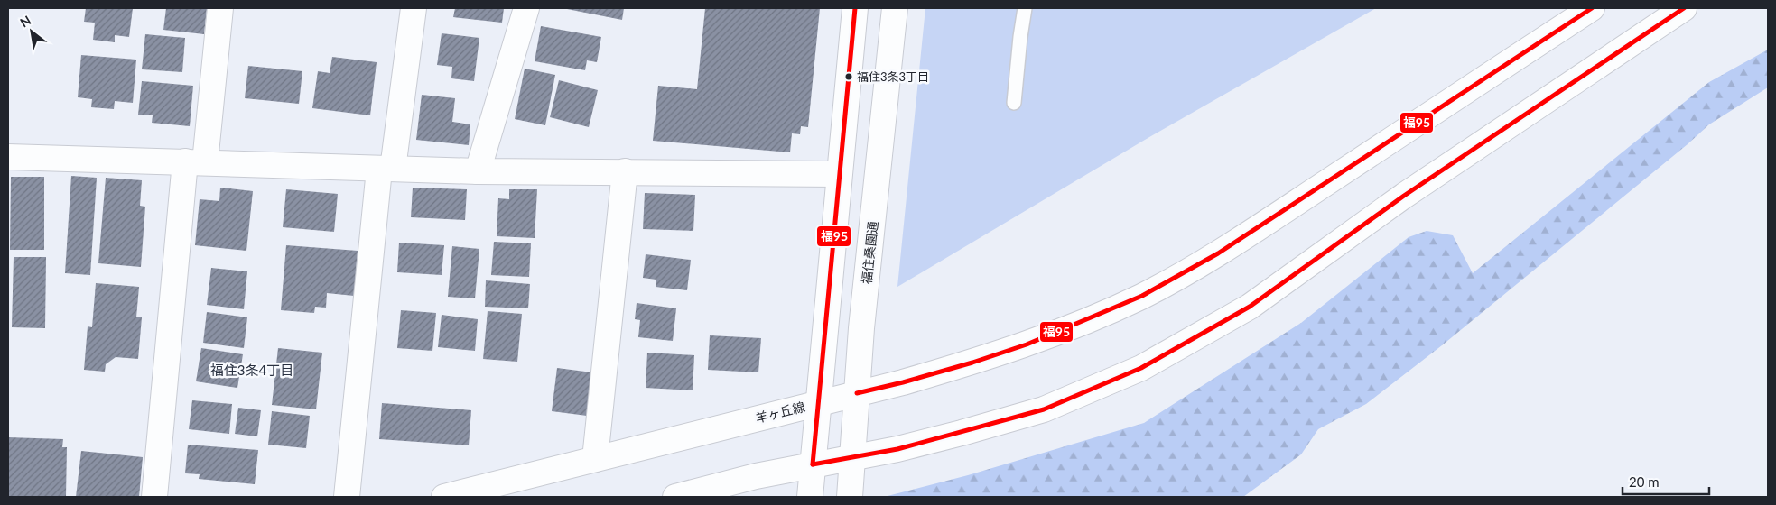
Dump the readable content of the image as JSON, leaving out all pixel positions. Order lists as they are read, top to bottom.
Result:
{
  "streets": {
    "main road": ["福住桑園通", "羊ヶ丘線"]
  },
  "crossings": [
    ["福住桑園通", "羊ヶ丘線"]
  ],
  "districts": ["福住3条4丁目"],
  "places": ["福住3条3丁目"],
  "lines": ["transit line 福95"],
  "scale_bar": "20 m",
  "north": "top left"
}
